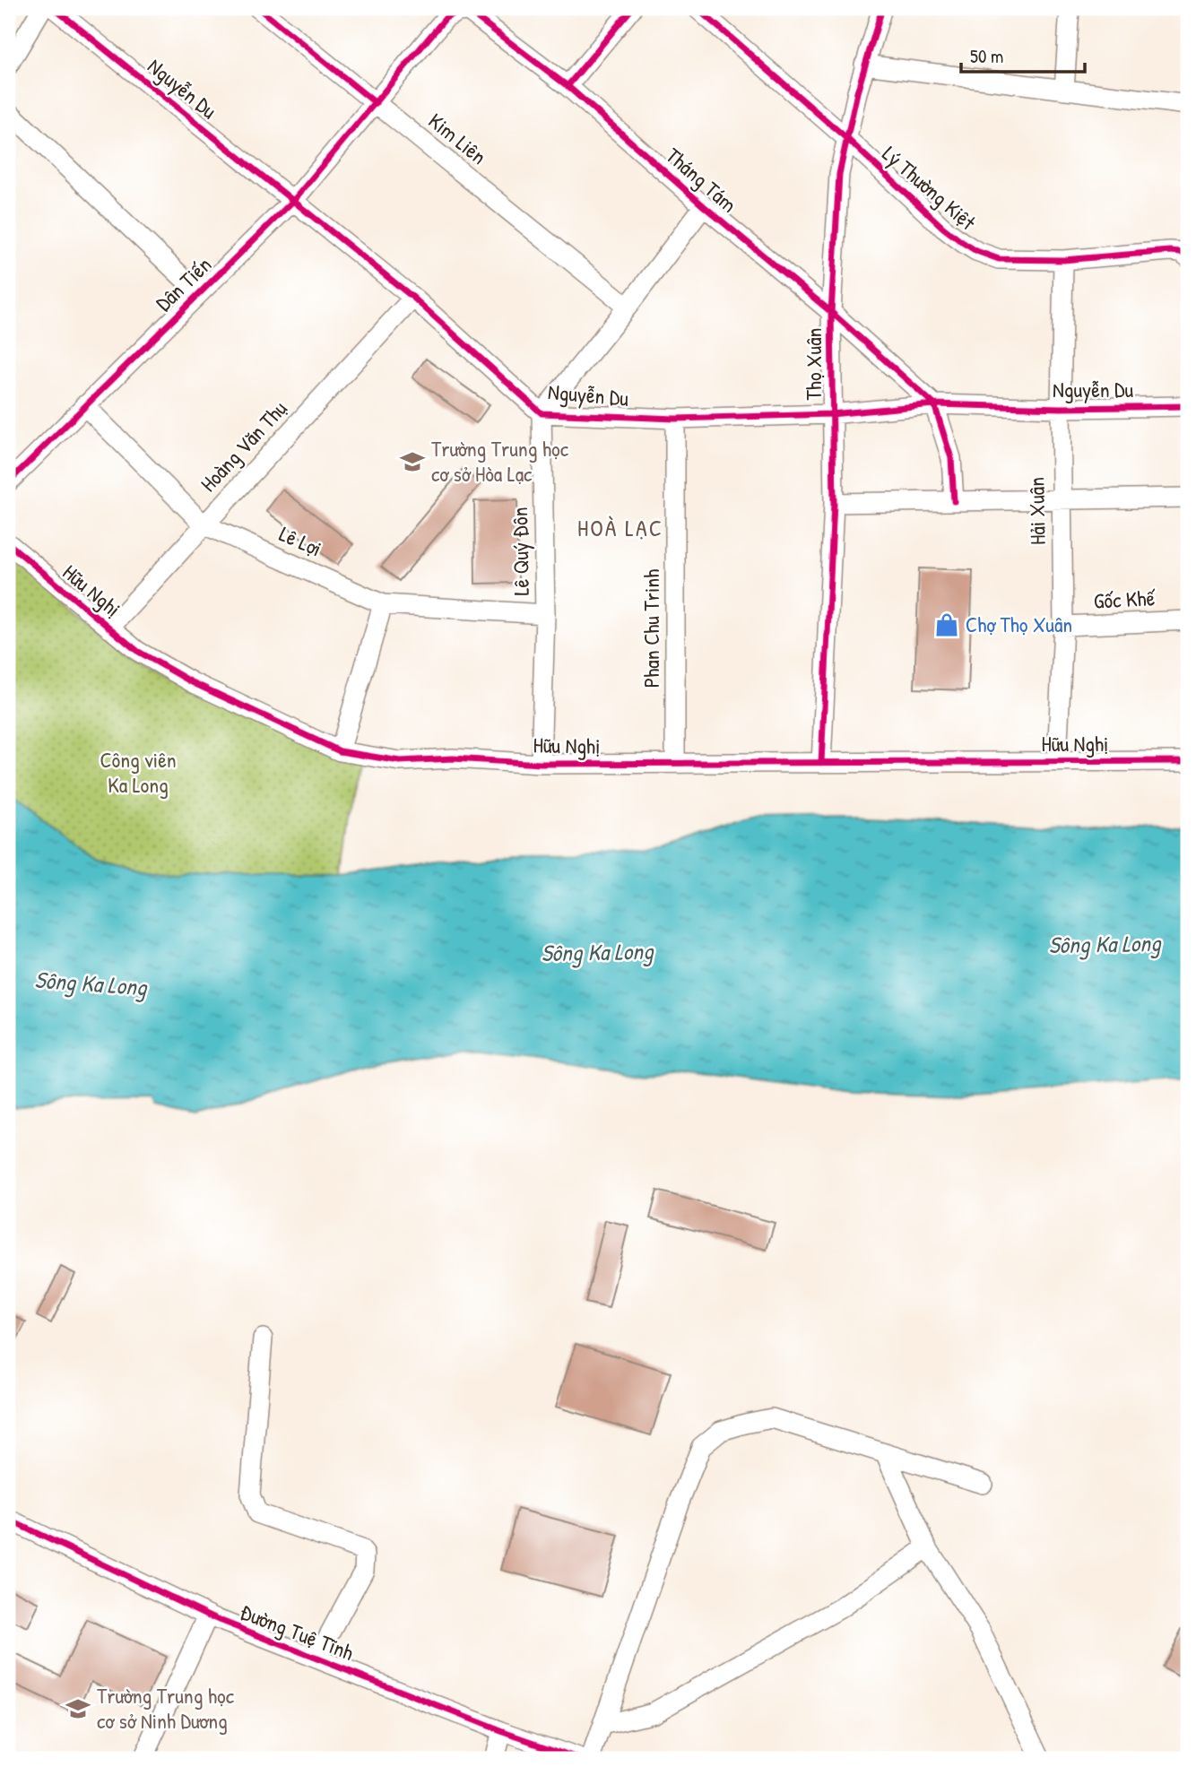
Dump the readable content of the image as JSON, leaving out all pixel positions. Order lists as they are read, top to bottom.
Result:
{
  "streets": {
    "street": [
      "Nguyễn Du",
      "Kim Liên",
      "Tháng Tám",
      "Lý Thường Kiệt",
      "Dân Tiến",
      "Thọ Xuân",
      "Hoàng Văn Thụ",
      "Hải Xuân",
      "Lê Lợi",
      "Lê Quý Đôn",
      "Hữu Nghị",
      "Gốc Khế",
      "Phan Chu Trinh",
      "Đường Tuệ Tĩnh"
    ]
  },
  "crossings": [
    ["Nguyễn Du", "Tháng Tám"],
    ["Nguyễn Du", "Dân Tiến"],
    ["Nguyễn Du", "Thọ Xuân"],
    ["Nguyễn Du", "Hoàng Văn Thụ"],
    ["Nguyễn Du", "Hải Xuân"],
    ["Nguyễn Du", "Lê Quý Đôn"],
    ["Nguyễn Du", "Phan Chu Trinh"],
    ["Kim Liên", "Tháng Tám"],
    ["Kim Liên", "Dân Tiến"],
    ["Tháng Tám", "Dân Tiến"],
    ["Tháng Tám", "Thọ Xuân"],
    ["Lý Thường Kiệt", "Thọ Xuân"],
    ["Lý Thường Kiệt", "Hải Xuân"],
    ["Dân Tiến", "Lê Lợi"],
    ["Thọ Xuân", "Hữu Nghị"],
    ["Hoàng Văn Thụ", "Lê Lợi"],
    ["Hoàng Văn Thụ", "Hữu Nghị"],
    ["Hải Xuân", "Hữu Nghị"],
    ["Hải Xuân", "Gốc Khế"],
    ["Lê Lợi", "Lê Quý Đôn"],
    ["Lê Quý Đôn", "Hữu Nghị"],
    ["Hữu Nghị", "Phan Chu Trinh"]
  ],
  "districts": ["HOÀ LẠC"],
  "water": ["Sông Ka Long"],
  "parks": ["Công viên Ka Long"],
  "places": {
    "school or university": ["Trường Trung học cơ sở Hòa Lạc", "Trường Trung học cơ sở Ninh Dương"],
    "shop": ["Chợ Thọ Xuân"]
  },
  "scale_bar": "50 m"
}
